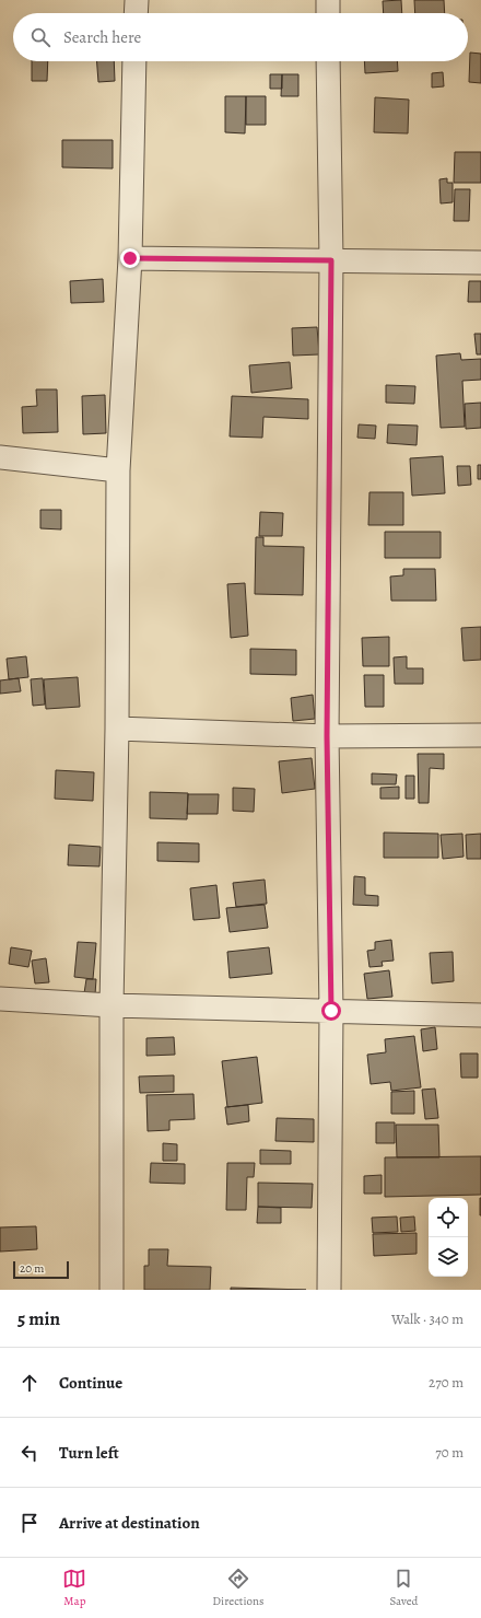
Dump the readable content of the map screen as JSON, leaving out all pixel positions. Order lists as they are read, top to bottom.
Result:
{
  "scale_bar": "20 m",
  "page": {
    "search": "Search here",
    "scale": "20 m",
    "heading": ["5 min", "Walk · 340 m"],
    "list": [
      ["Continue", "270 m"],
      ["Turn left", "70 m"],
      "Arrive at destination"
    ],
    "nav": ["Map", "Directions", "Saved"]
  }
}
